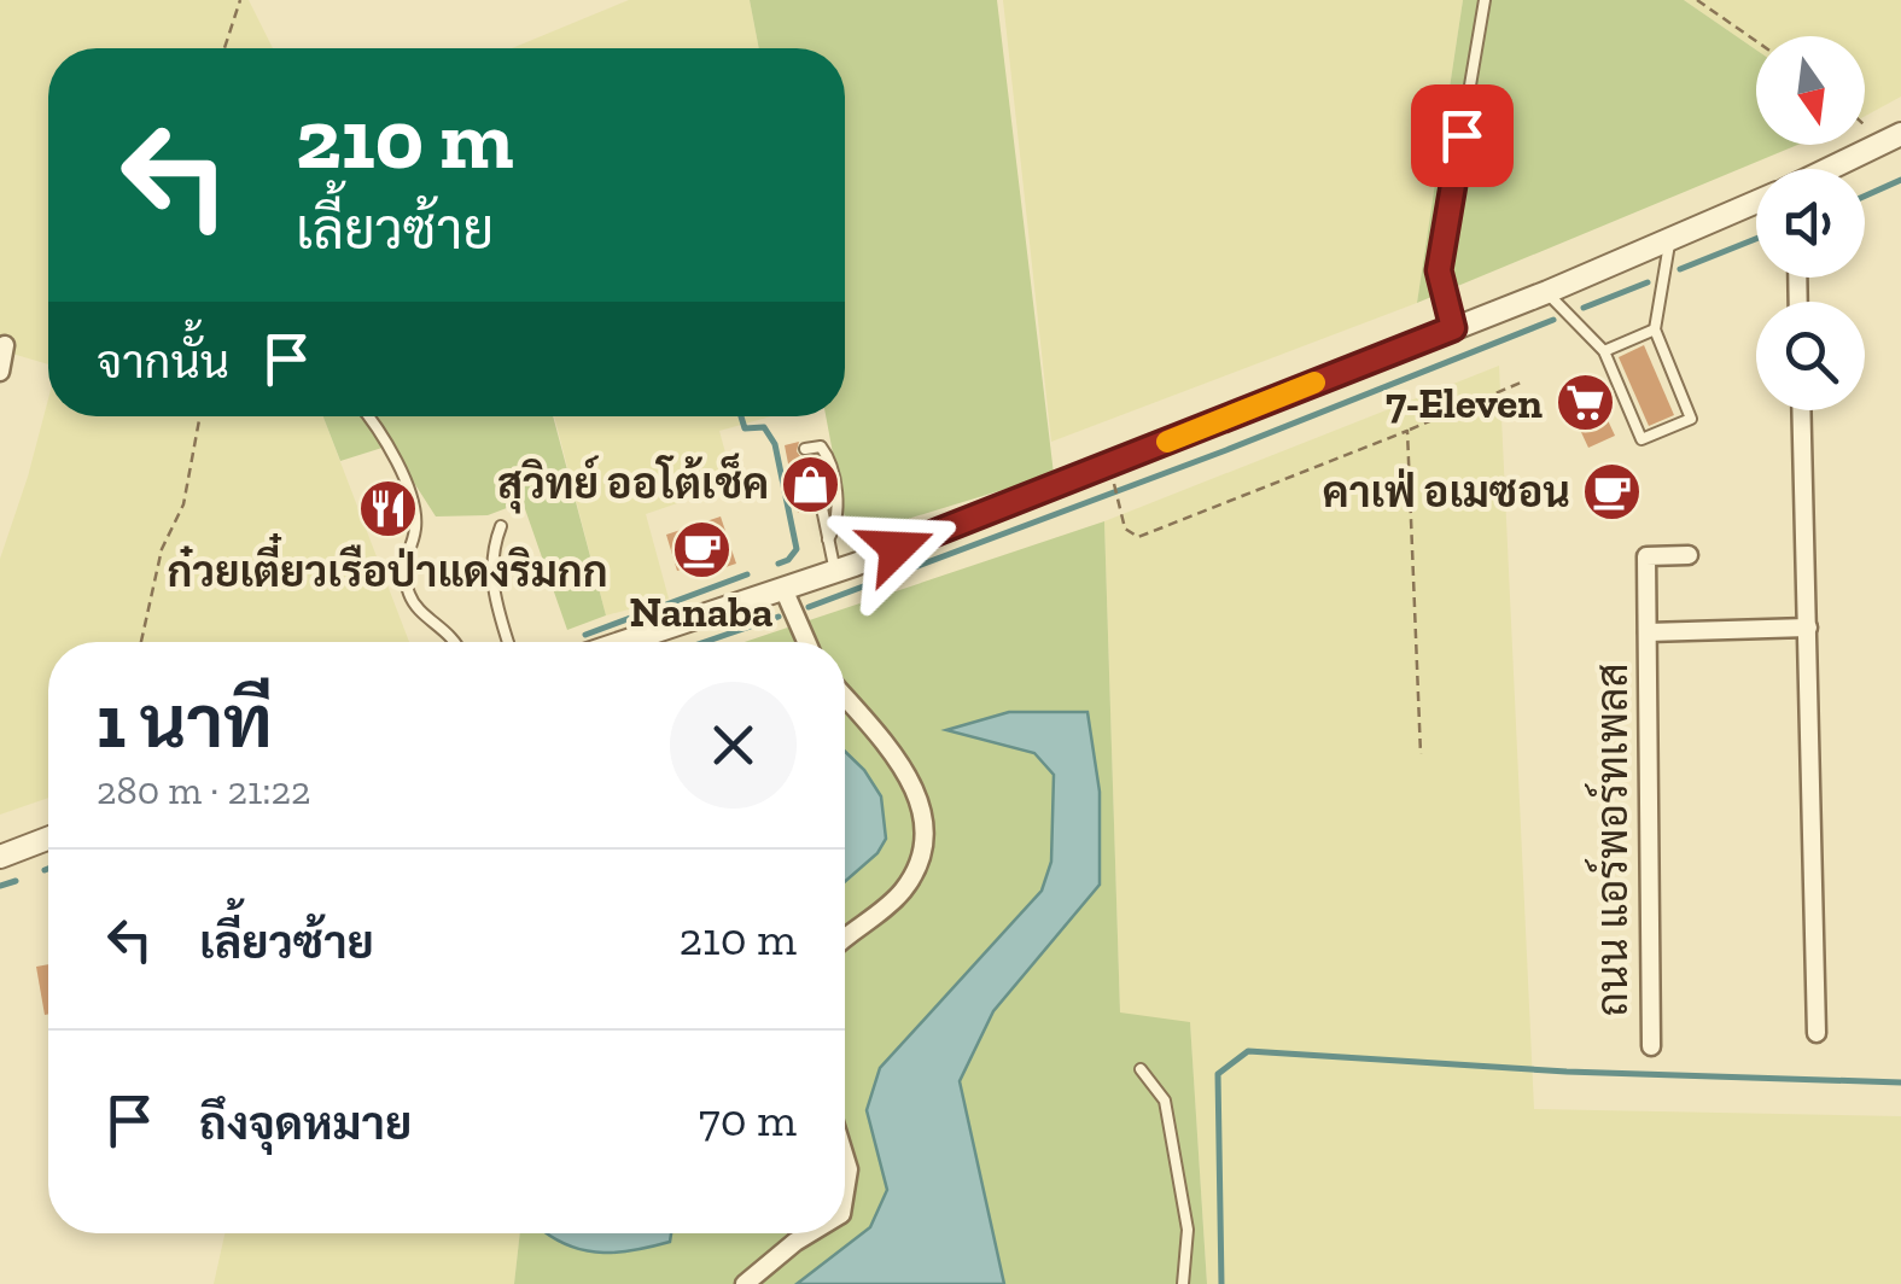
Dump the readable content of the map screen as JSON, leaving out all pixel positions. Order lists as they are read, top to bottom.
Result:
{
  "streets": {
    "street": ["ถนน แอร์พอร์ทเพลส"]
  },
  "places": {
    "supermarket": ["7-Eleven"],
    "shop": ["สุวิทย์ ออโต้เช็ค"],
    "cafe": ["คาเฟ่ อเมซอน", "Nanaba"],
    "restaurant": ["ก๋วยเตี๋ยวเรือป่าแดงริมกก"]
  },
  "north": "bottom",
  "page": {
    "turn": ["210 m", "เลี้ยวซ้าย"],
    "then": "จากนั้น",
    "heading": ["1 นาที", "280 m · 21:22"],
    "list": [
      {
        "name": "เลี้ยวซ้าย",
        "value": "210 m"
      },
      {
        "name": "ถึงจุดหมาย",
        "value": "70 m"
      }
    ]
  }
}
